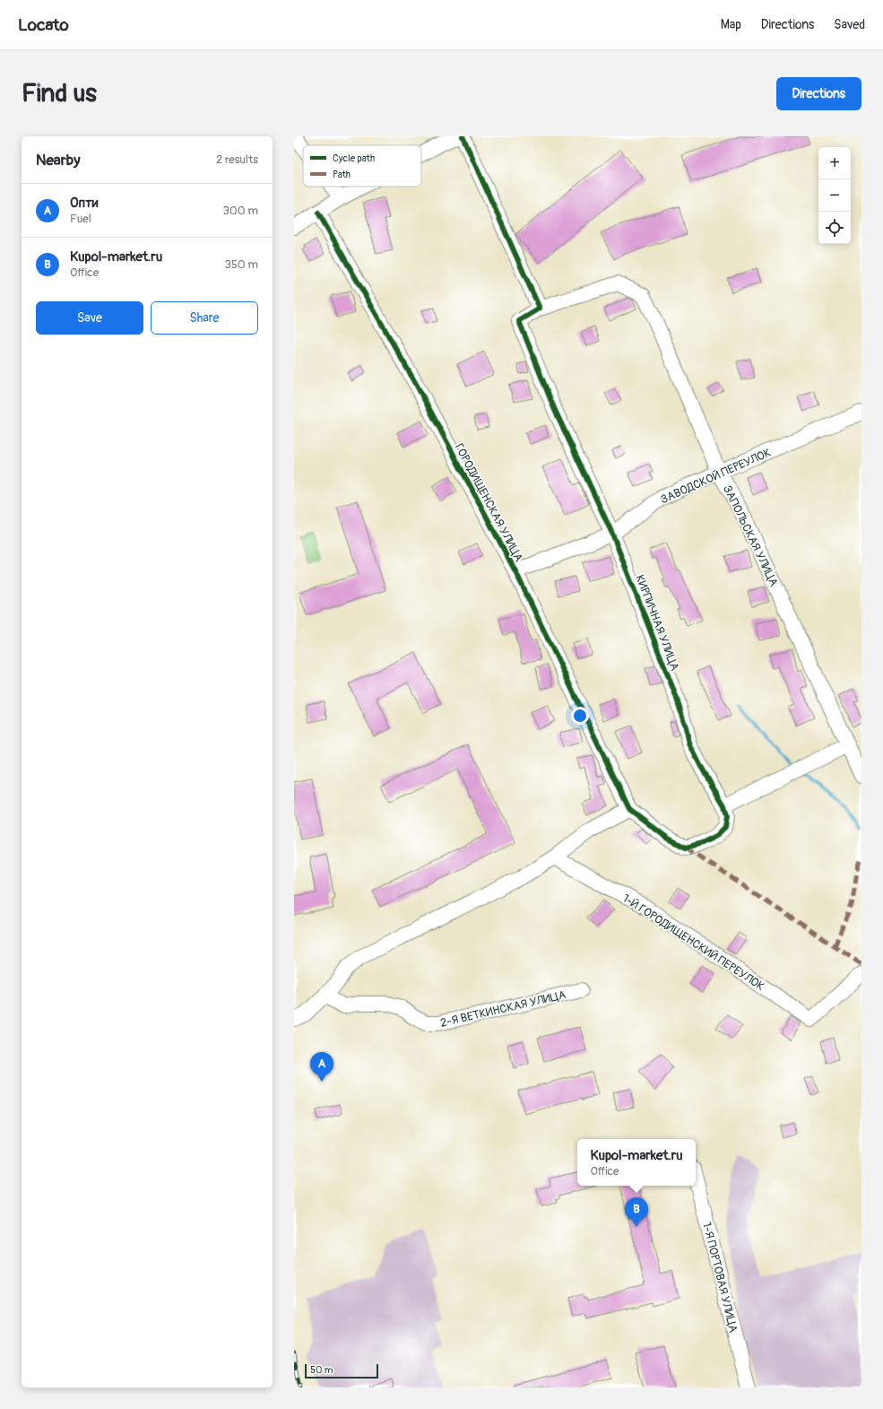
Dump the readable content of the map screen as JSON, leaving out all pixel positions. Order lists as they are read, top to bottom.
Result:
{
  "streets": {
    "street": [
      "ЗАВОДСКОЙ ПЕРЕУЛОК",
      "ГОРОДИЩЕНСКАЯ УЛИЦА",
      "ЗАПОЛЬСКАЯ УЛИЦА",
      "КИРПИЧНАЯ УЛИЦА",
      "1-Й ГОРОДИЩЕНСКИЙ ПЕРЕУЛОК",
      "2-Я ВЕТКИНСКАЯ УЛИЦА",
      "1-Я ПОРТОВАЯ УЛИЦА"
    ]
  },
  "crossings": [
    ["ЗАВОДСКОЙ ПЕРЕУЛОК", "ГОРОДИЩЕНСКАЯ УЛИЦА"],
    ["ЗАВОДСКОЙ ПЕРЕУЛОК", "ЗАПОЛЬСКАЯ УЛИЦА"],
    ["ЗАВОДСКОЙ ПЕРЕУЛОК", "КИРПИЧНАЯ УЛИЦА"],
    ["ГОРОДИЩЕНСКАЯ УЛИЦА", "КИРПИЧНАЯ УЛИЦА"],
    ["ЗАПОЛЬСКАЯ УЛИЦА", "КИРПИЧНАЯ УЛИЦА"]
  ],
  "legend": ["Cycle path", "Path"],
  "scale_bar": "50 m",
  "page": {
    "header": "Locato",
    "nav": ["Map", "Directions", "Saved"],
    "buttons": [
      "Directions",
      ["Save", "Share"]
    ],
    "title": "Find us",
    "heading": ["Nearby", "2 results"],
    "map_buttons": ["+", "−"],
    "list": [
      {
        "mark": "A",
        "name": "Опти",
        "note": "Fuel",
        "value": "300 m"
      },
      {
        "mark": "B",
        "name": "Kupol-market.ru",
        "note": "Office",
        "value": "350 m"
      }
    ],
    "pins": ["A", "B"],
    "popup": ["Kupol-market.ru", "Office"],
    "scale": "50 m"
  }
}
